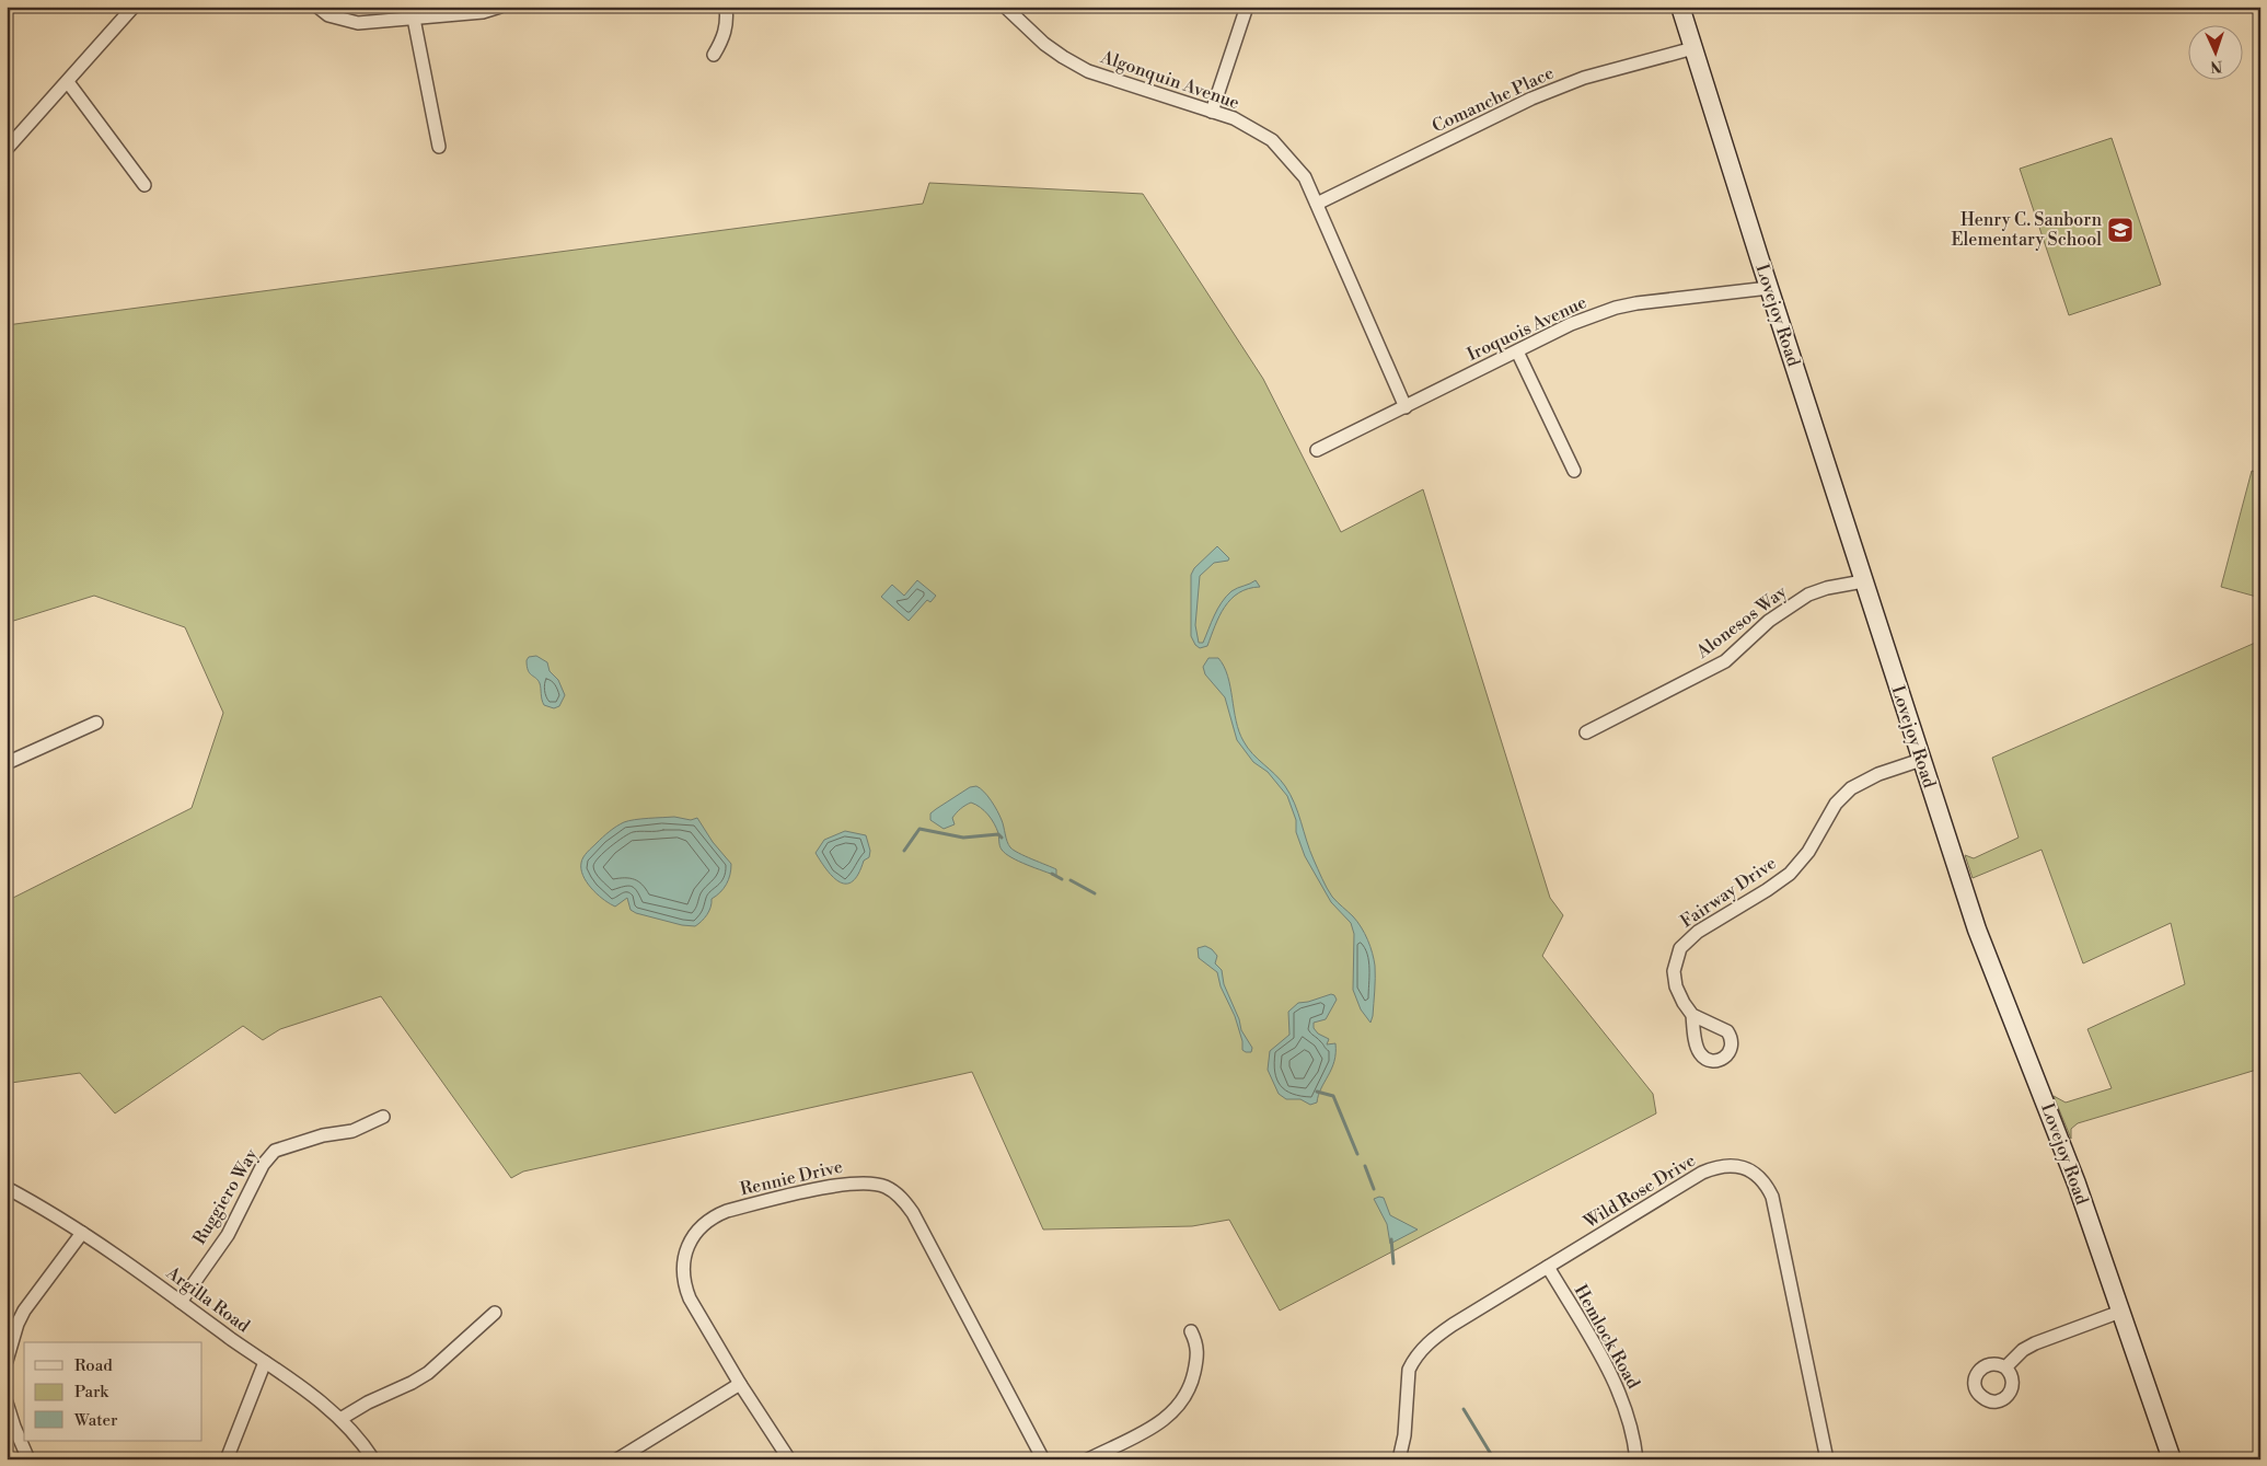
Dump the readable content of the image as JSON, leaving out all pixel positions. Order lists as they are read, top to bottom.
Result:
{
  "streets": {
    "main road": ["Lovejoy Road"],
    "street": [
      "Algonquin Avenue",
      "Comanche Place",
      "Iroquois Avenue",
      "Alonesos Way",
      "Fairway Drive",
      "Rennie Drive",
      "Wild Rose Drive",
      "Ruggiero Way",
      "Argilla Road",
      "Hemlock Road"
    ]
  },
  "crossings": [
    ["Algonquin Avenue", "Comanche Place"],
    ["Algonquin Avenue", "Iroquois Avenue"],
    ["Comanche Place", "Lovejoy Road"],
    ["Lovejoy Road", "Iroquois Avenue"],
    ["Lovejoy Road", "Alonesos Way"],
    ["Lovejoy Road", "Fairway Drive"],
    ["Wild Rose Drive", "Hemlock Road"],
    ["Ruggiero Way", "Argilla Road"]
  ],
  "places": {
    "school or university": ["Henry C. Sanborn Elementary School"]
  },
  "legend": ["Road", "Park", "Water"],
  "north": "bottom"
}
